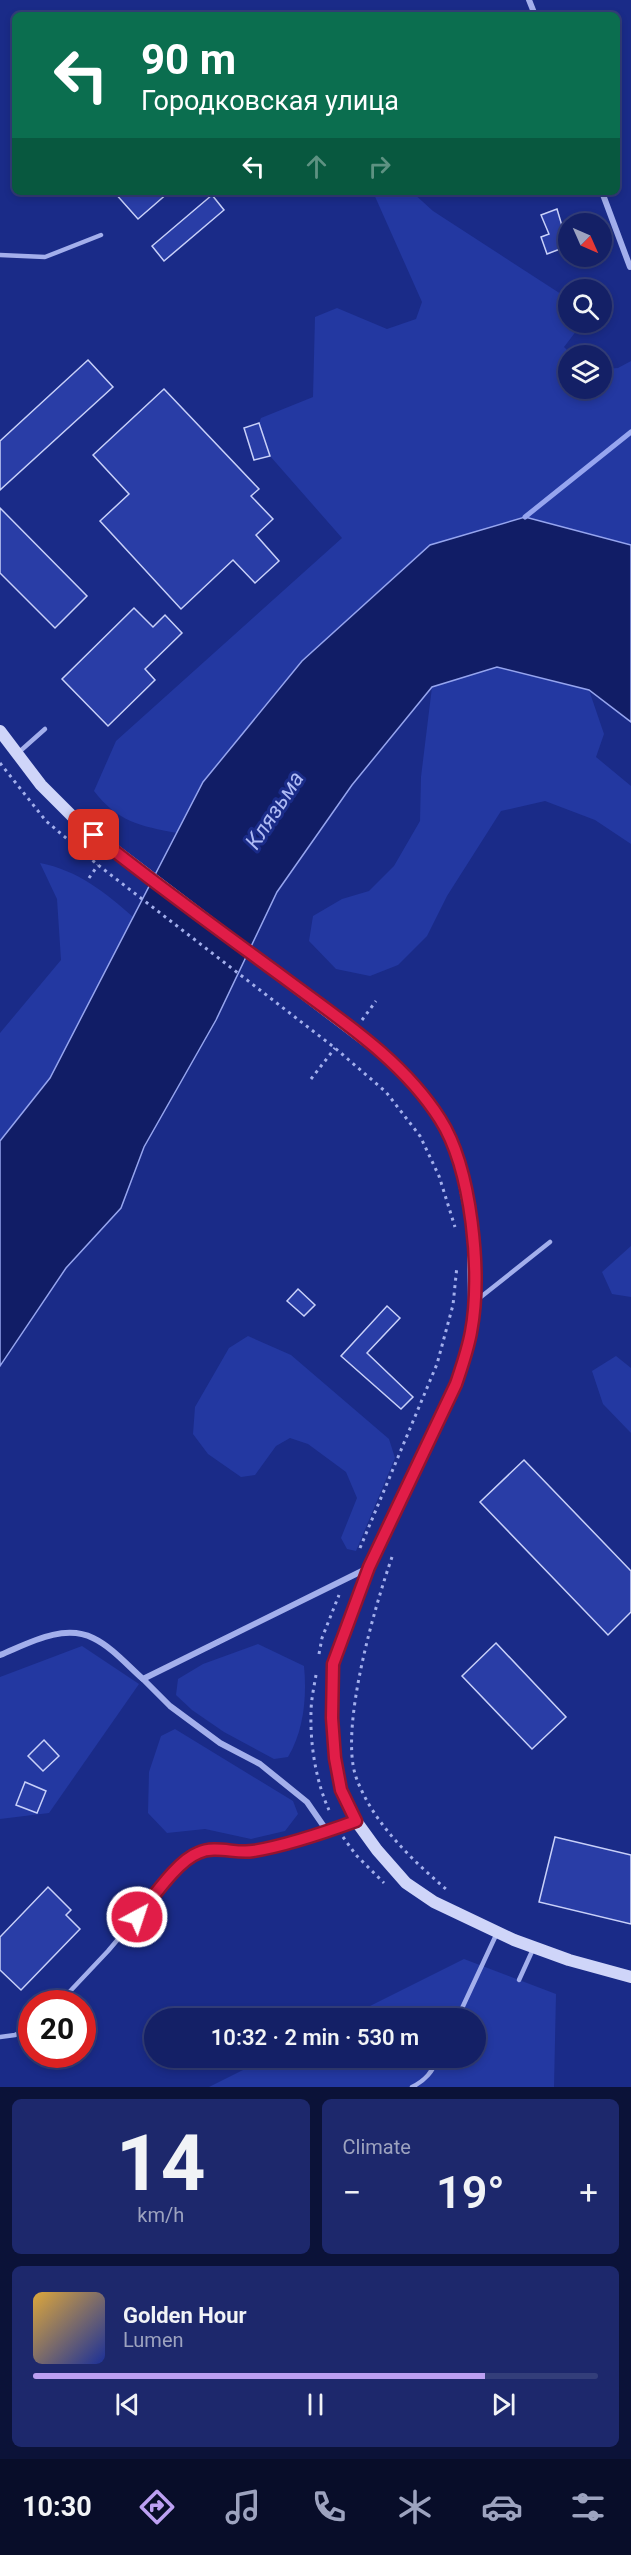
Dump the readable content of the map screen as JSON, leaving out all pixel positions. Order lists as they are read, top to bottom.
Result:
{
  "water": ["Клязьма"],
  "north": "bottom right",
  "page": {
    "turn": ["90 m", "Городковская улица"],
    "limit": "20",
    "trip": "10:32 · 2 min · 530 m",
    "tile": [
      ["14", "km/h"],
      "Climate"
    ],
    "heat": ["−", "19°", "+"],
    "song": ["Golden Hour", "Lumen"],
    "tabs": "10:30"
  }
}
